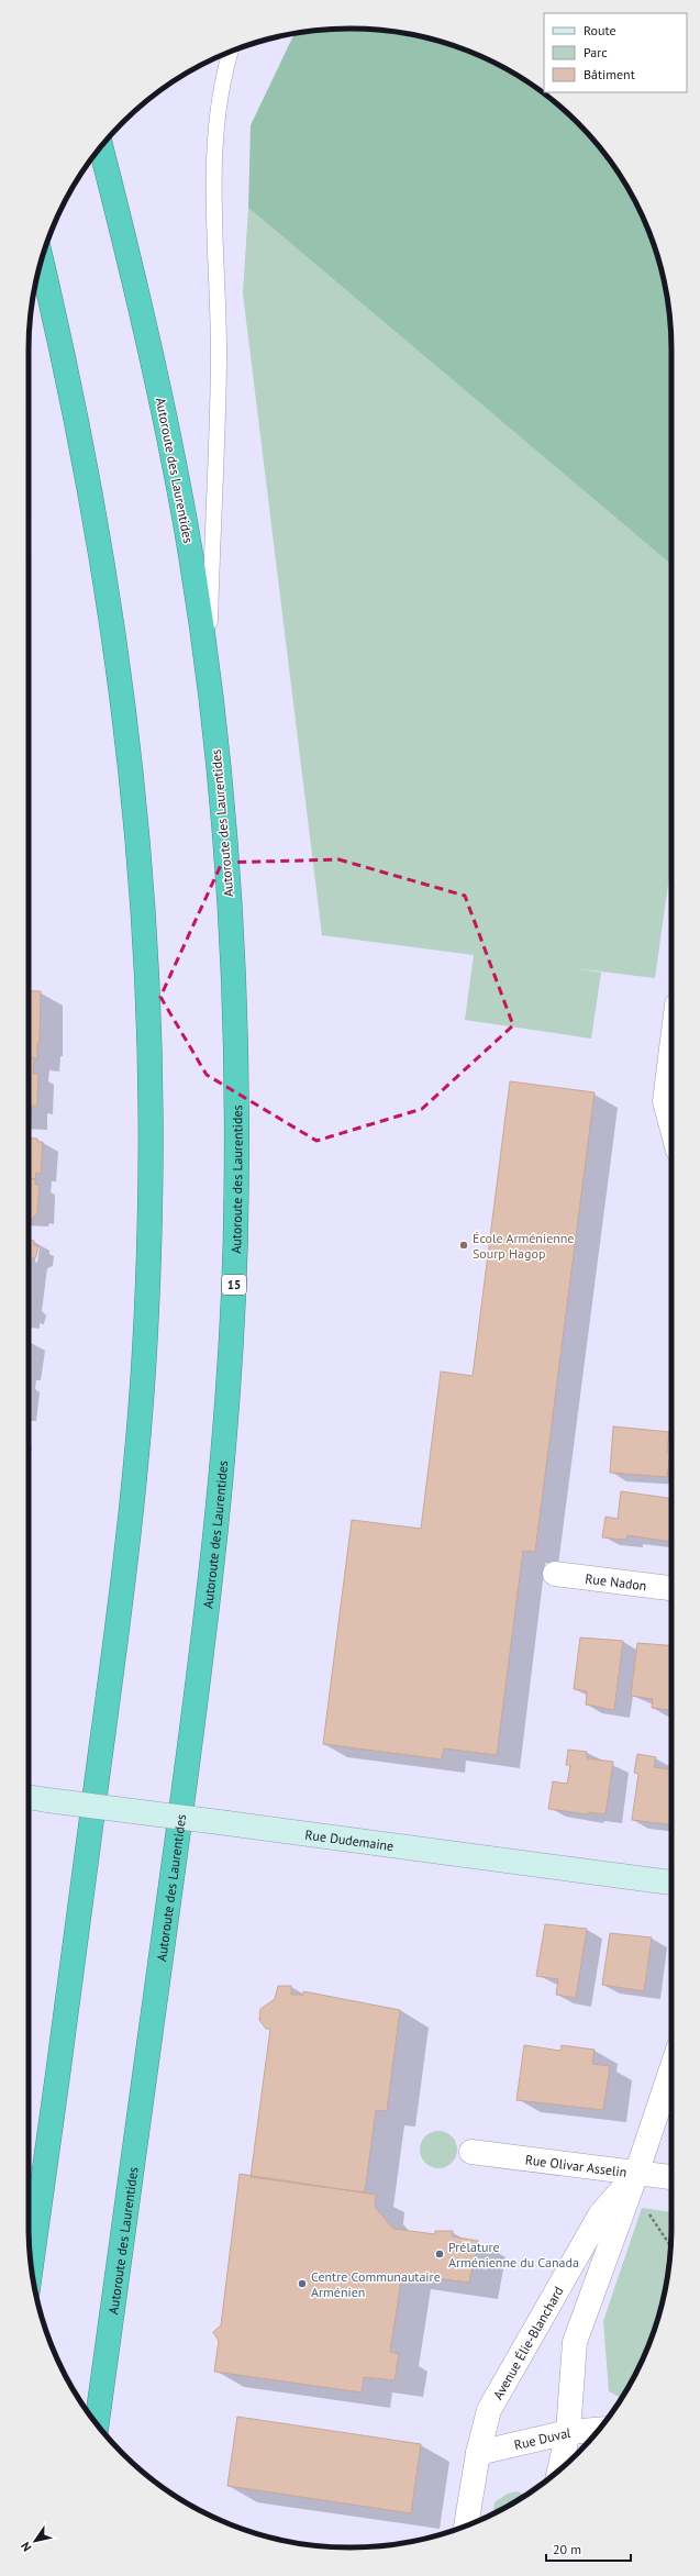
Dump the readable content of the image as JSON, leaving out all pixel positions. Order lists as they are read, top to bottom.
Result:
{
  "streets": {
    "highway": ["Autoroute des Laurentides", "15"],
    "street": [
      "Rue Nadon",
      "Rue Dudemaine",
      "Rue Olivar Asselin",
      "Avenue Élie-Blanchard",
      "Rue Duval"
    ]
  },
  "crossings": [
    ["Rue Olivar Asselin", "Avenue Élie-Blanchard"],
    ["Avenue Élie-Blanchard", "Rue Duval"]
  ],
  "places": ["École Arménienne Sourp Hagop", "Prélature Arménienne du Canada", "Centre Communautaire Arménien"],
  "legend": ["Route", "Parc", "Bâtiment"],
  "scale_bar": "20 m",
  "north": "bottom left"
}
